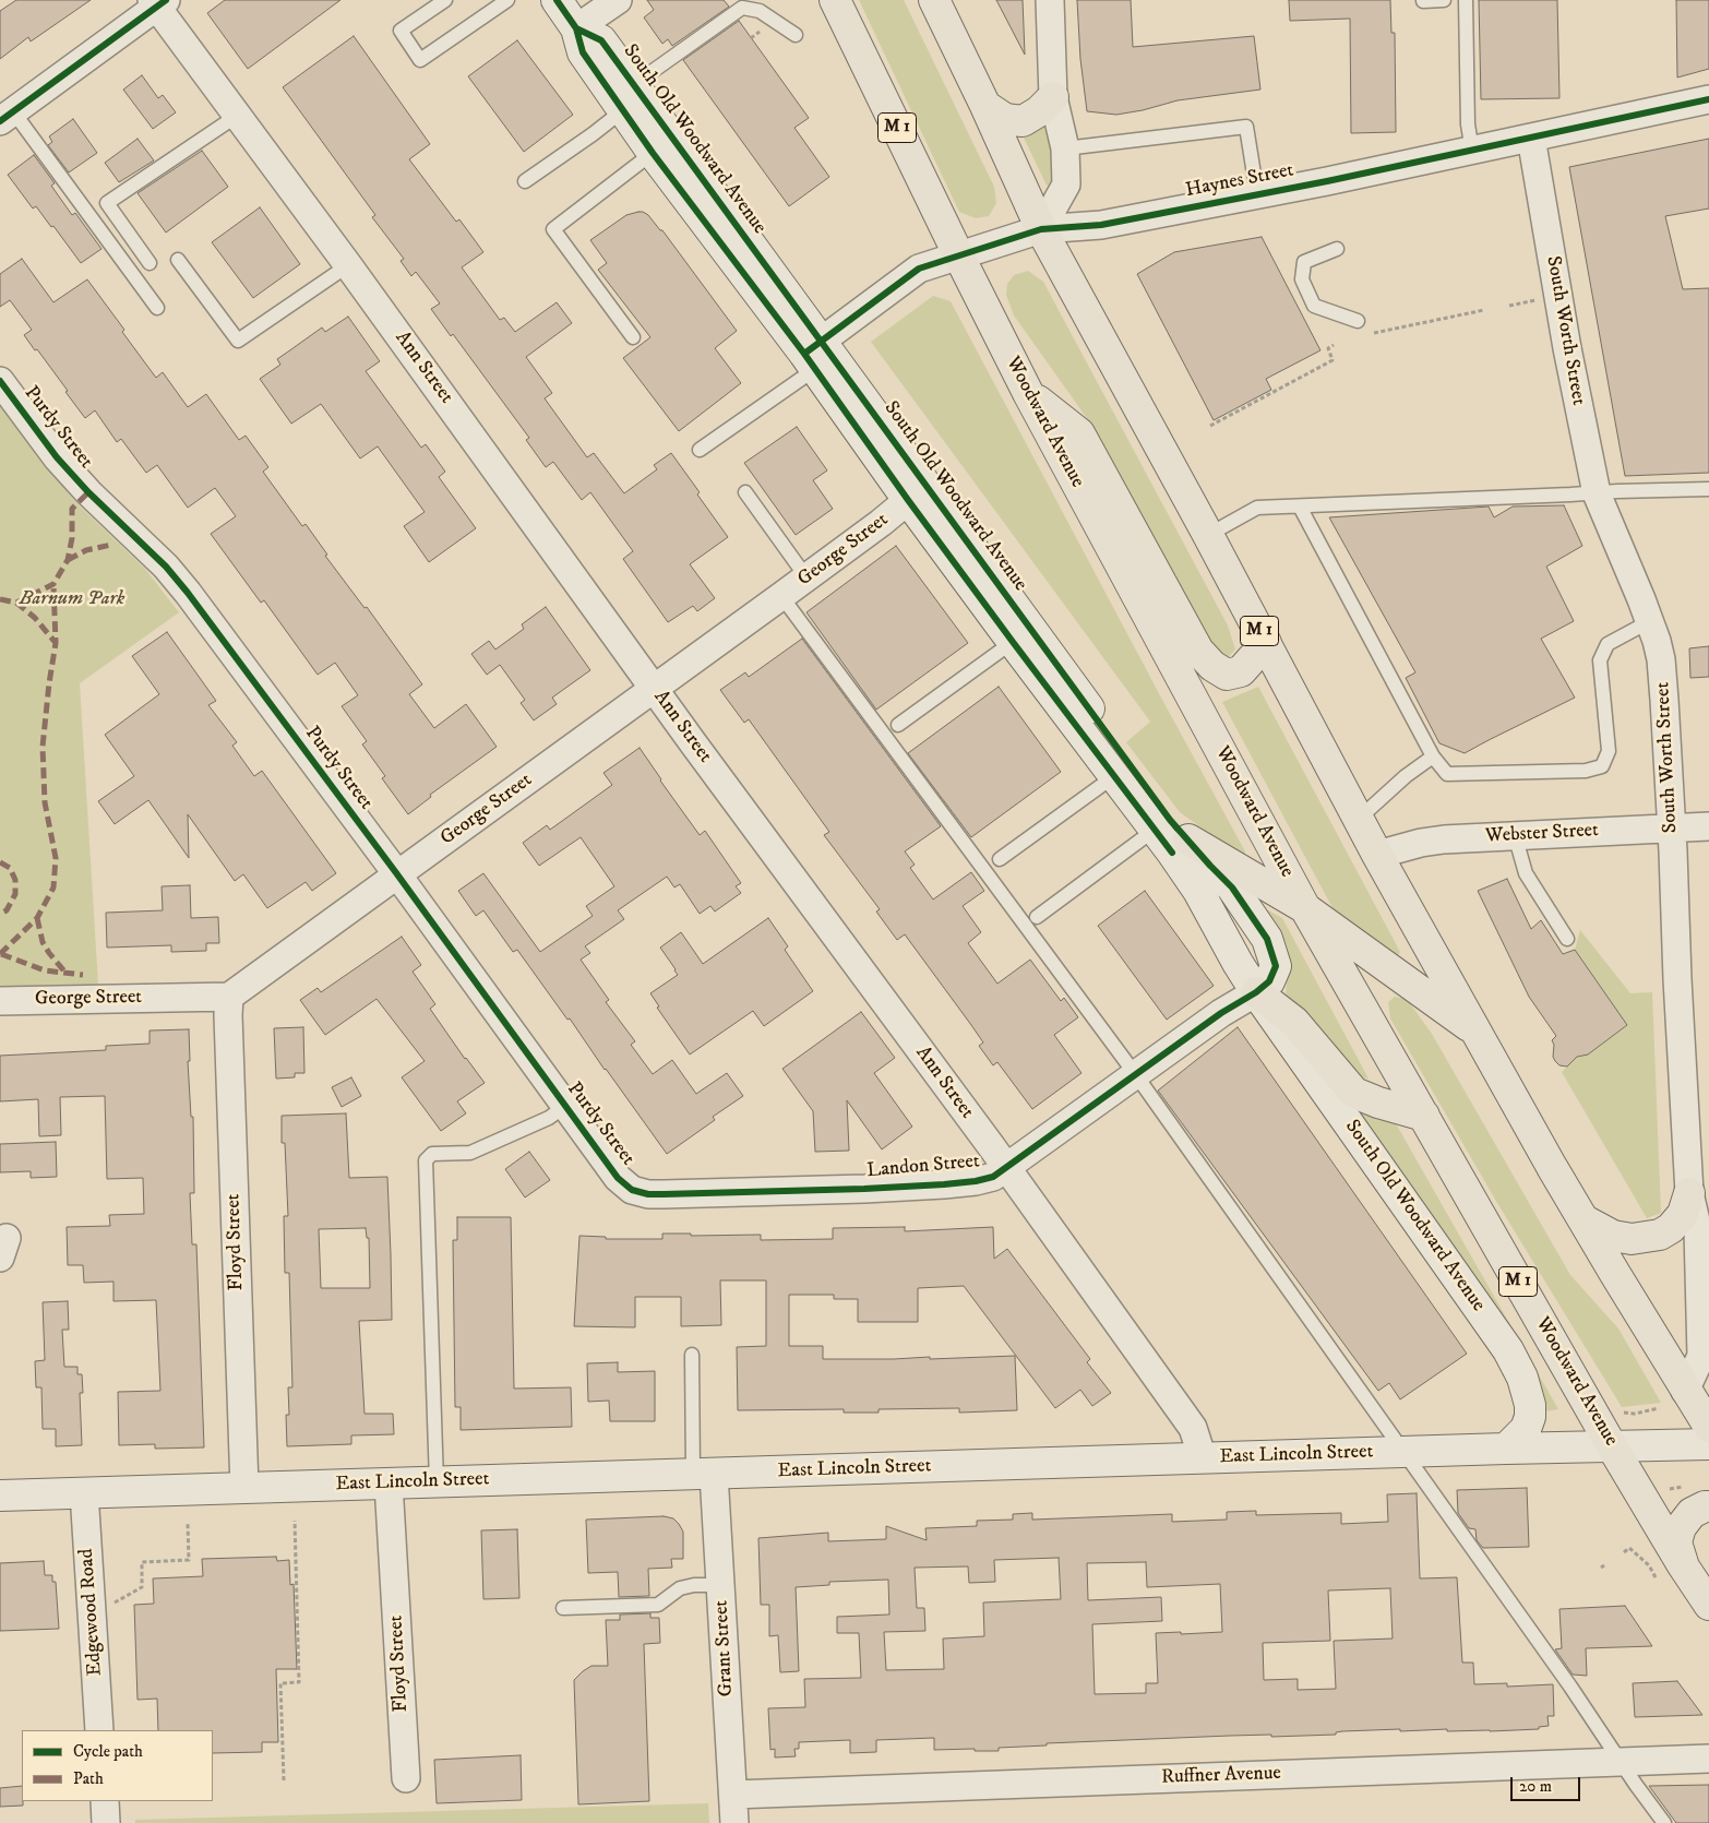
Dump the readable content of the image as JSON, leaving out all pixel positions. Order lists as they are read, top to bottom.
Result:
{
  "streets": {
    "main road": ["M 1", "Woodward Avenue"],
    "street": [
      "South Old Woodward Avenue",
      "Haynes Street",
      "South Worth Street",
      "Ann Street",
      "Purdy Street",
      "George Street",
      "Webster Street",
      "Landon Street",
      "Floyd Street",
      "East Lincoln Street",
      "Edgewood Road",
      "Grant Street",
      "Ruffner Avenue"
    ]
  },
  "crossings": [
    ["M 1", "Haynes Street"],
    ["M 1", "South Worth Street"],
    ["M 1", "Webster Street"],
    ["South Old Woodward Avenue", "Haynes Street"],
    ["South Old Woodward Avenue", "George Street"],
    ["South Old Woodward Avenue", "Landon Street"],
    ["South Old Woodward Avenue", "East Lincoln Street"],
    ["Haynes Street", "South Worth Street"],
    ["Haynes Street", "Woodward Avenue"],
    ["South Worth Street", "Webster Street"],
    ["Ann Street", "George Street"],
    ["Ann Street", "Landon Street"],
    ["Ann Street", "East Lincoln Street"],
    ["Woodward Avenue", "East Lincoln Street"],
    ["Purdy Street", "George Street"],
    ["Purdy Street", "Landon Street"],
    ["George Street", "Floyd Street"],
    ["Floyd Street", "East Lincoln Street"],
    ["East Lincoln Street", "Edgewood Road"],
    ["East Lincoln Street", "Grant Street"],
    ["Grant Street", "Ruffner Avenue"]
  ],
  "parks": ["Barnum Park"],
  "legend": ["Cycle path", "Path"],
  "scale_bar": "20 m"
}
